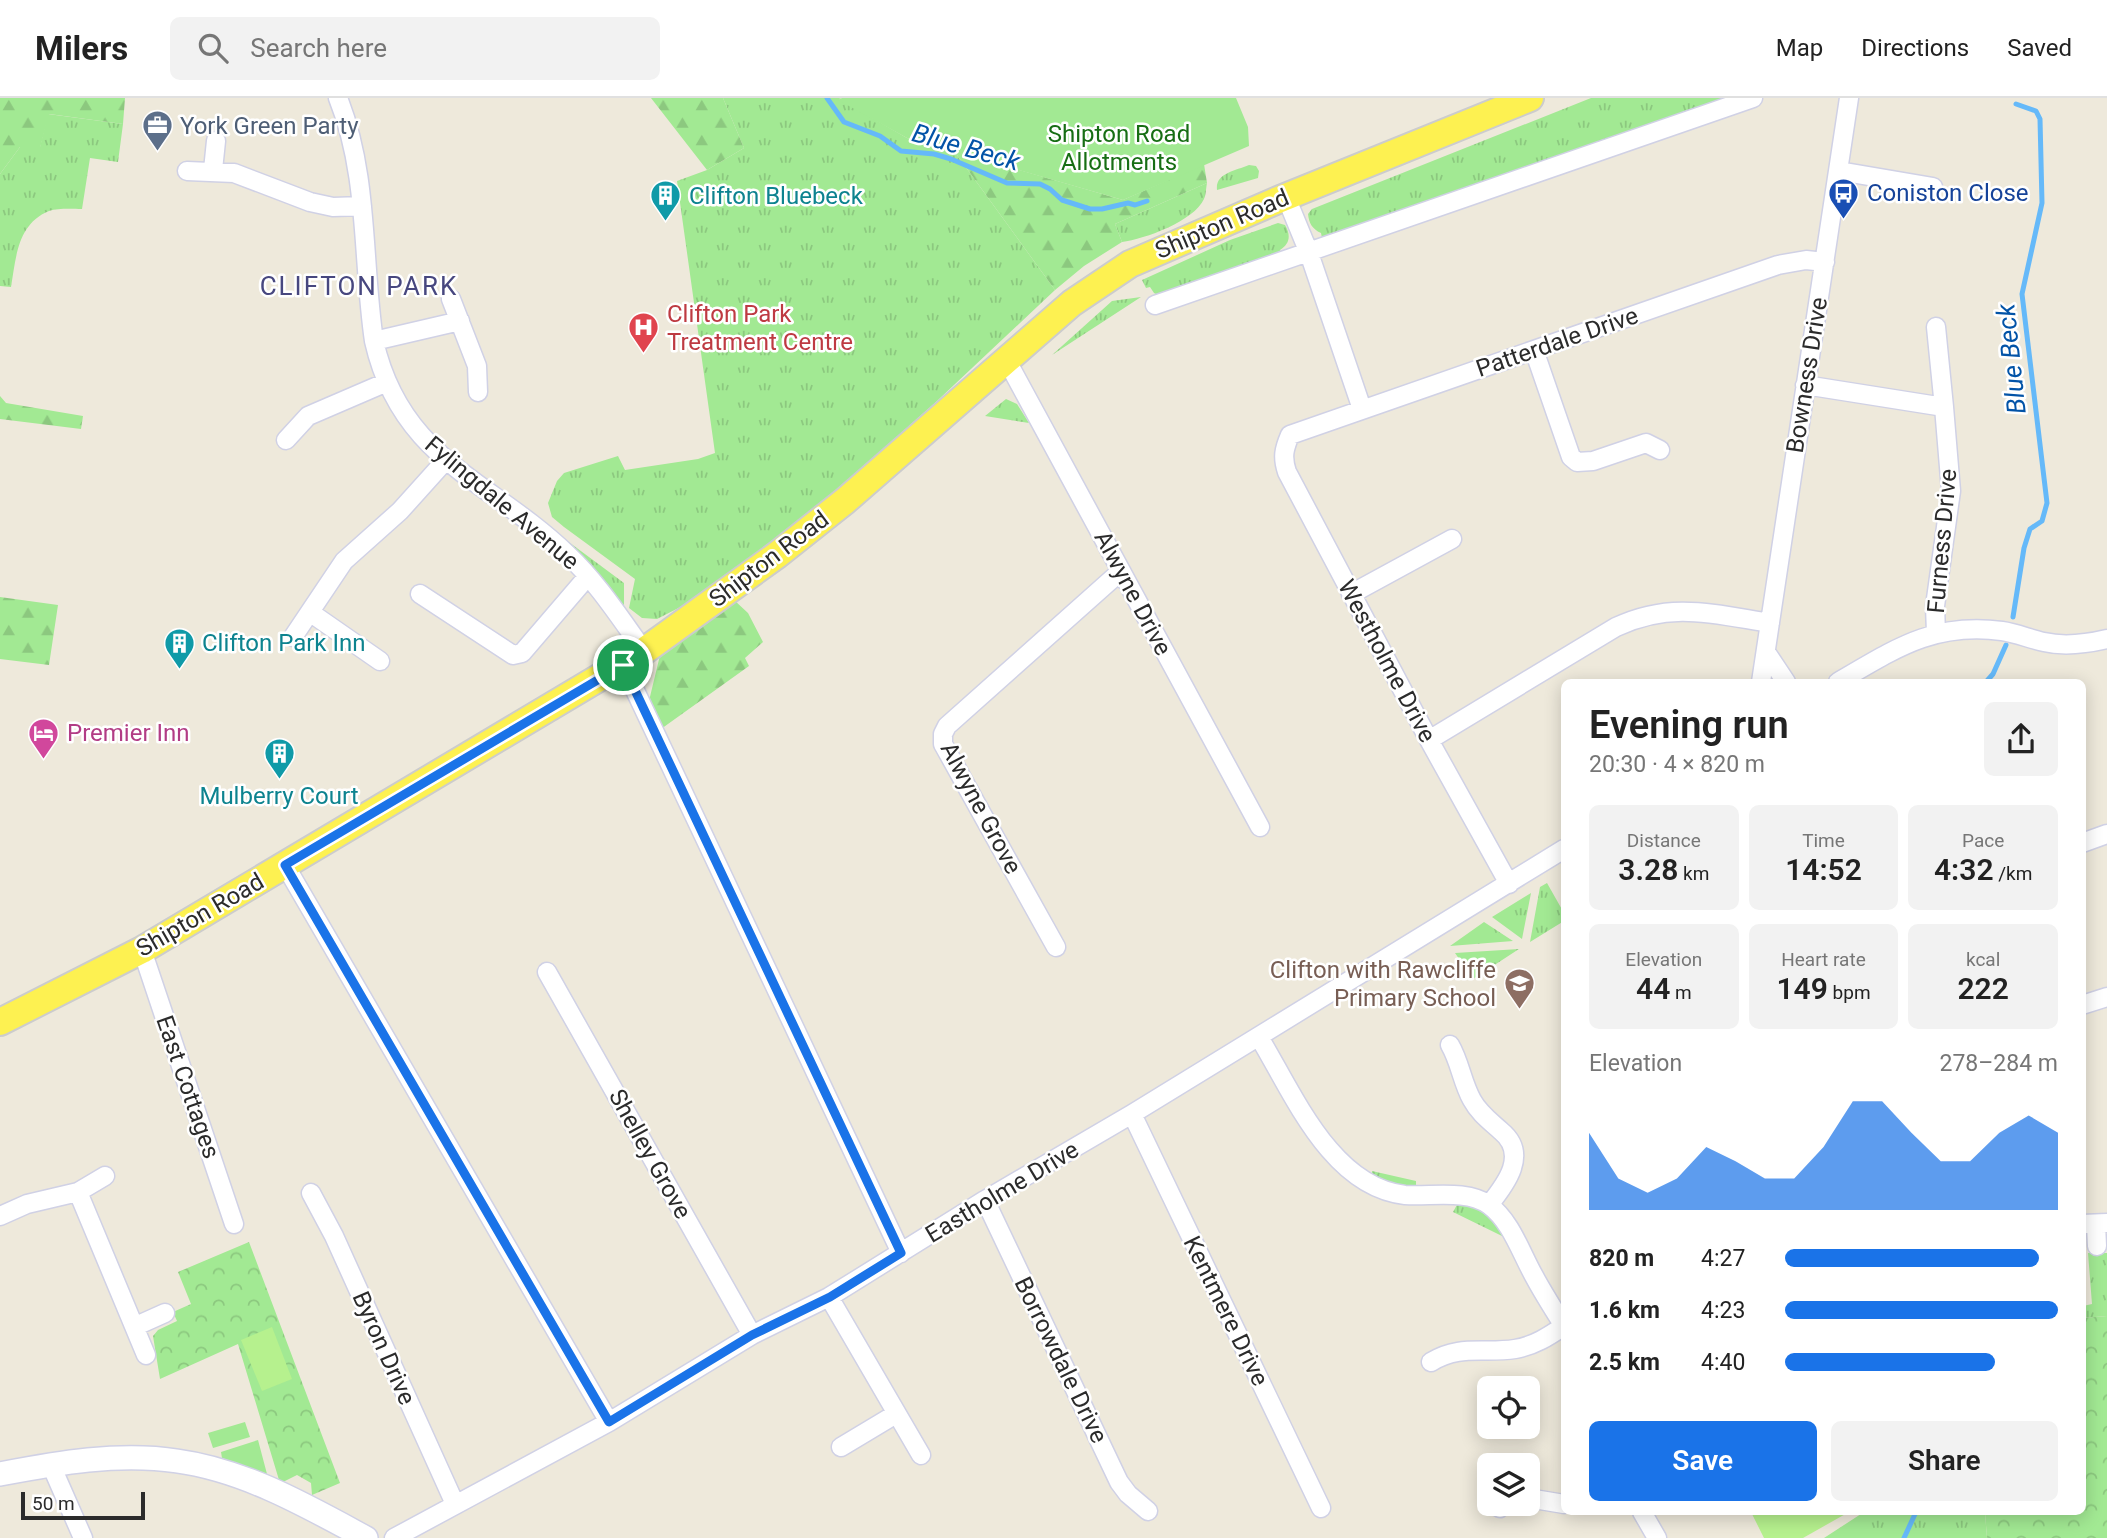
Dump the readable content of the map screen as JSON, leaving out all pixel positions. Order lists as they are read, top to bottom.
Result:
{
  "streets": {
    "main road": ["Shipton Road"],
    "street": [
      "Patterdale Drive",
      "Bowness Drive",
      "Fylingdale Avenue",
      "Furness Drive",
      "Alwyne Drive",
      "Westholme Drive",
      "Alwyne Grove",
      "East Cottages",
      "Shelley Grove",
      "Eastholme Drive",
      "Kentmere Drive",
      "Byron Drive",
      "Borrowdale Drive"
    ]
  },
  "crossings": [
    ["Shipton Road", "Fylingdale Avenue"],
    ["Shipton Road", "Alwyne Drive"],
    ["Shipton Road", "East Cottages"],
    ["Patterdale Drive", "Bowness Drive"],
    ["Patterdale Drive", "Westholme Drive"],
    ["Fylingdale Avenue", "Eastholme Drive"],
    ["Alwyne Drive", "Alwyne Grove"],
    ["Westholme Drive", "Eastholme Drive"],
    ["Shelley Grove", "Eastholme Drive"],
    ["Eastholme Drive", "Kentmere Drive"],
    ["Eastholme Drive", "Byron Drive"],
    ["Eastholme Drive", "Borrowdale Drive"]
  ],
  "districts": ["CLIFTON PARK"],
  "water": ["Blue Beck"],
  "parks": ["Shipton Road Allotments"],
  "places": {
    "office": ["York Green Party"],
    "bus stop": ["Coniston Close"],
    "building": ["Clifton Bluebeck", "Clifton Park Inn", "Mulberry Court"],
    "hospital": ["Clifton Park Treatment Centre"],
    "hotel": ["Premier Inn"],
    "school or university": ["Clifton with Rawcliffe Primary School"]
  },
  "scale_bar": "50 m",
  "page": {
    "header": "Milers",
    "search": "Search here",
    "nav": ["Map", "Directions", "Saved"],
    "heading": ["Evening run", "20:30 · 4 × 820 m"],
    "stats": [
      ["Distance", "3.28 km"],
      ["Time", "14:52"],
      ["Pace", "4:32 /km"],
      ["Elevation", "44 m"],
      ["Heart rate", "149 bpm"],
      ["kcal", "222"]
    ],
    "chart": ["Elevation", "278–284 m"],
    "list": [
      {
        "name": "820 m",
        "note": "4:27"
      },
      {
        "name": "1.6 km",
        "note": "4:23"
      },
      {
        "name": "2.5 km",
        "note": "4:40"
      }
    ],
    "buttons": ["Save", "Share"],
    "scale": "50 m"
  }
}
